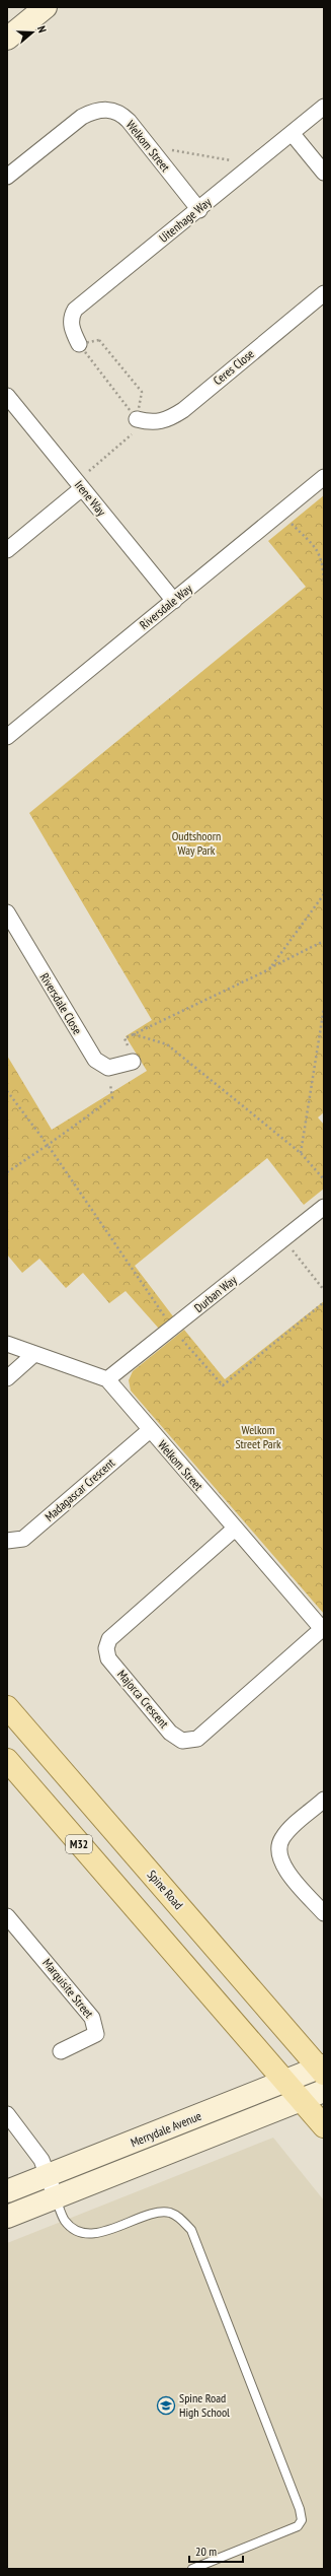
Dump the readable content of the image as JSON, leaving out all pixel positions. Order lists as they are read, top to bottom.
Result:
{
  "streets": {
    "main road": ["M32", "Spine Road"],
    "street": [
      "Welkom Street",
      "Uitenhage Way",
      "Ceres Close",
      "Irene Way",
      "Riversdale Way",
      "Riversdale Close",
      "Durban Way",
      "Madagascar Crescent",
      "Majorca Crescent",
      "Marquisite Street",
      "Merrydale Avenue"
    ]
  },
  "crossings": [
    ["Welkom Street", "Uitenhage Way"],
    ["Welkom Street", "Durban Way"],
    ["Welkom Street", "Madagascar Crescent"],
    ["Welkom Street", "Majorca Crescent"],
    ["Irene Way", "Riversdale Way"],
    ["M32", "Merrydale Avenue"],
    ["Spine Road", "Merrydale Avenue"]
  ],
  "parks": ["Oudtshoorn Way Park", "Welkom Street Park"],
  "places": {
    "school or university": ["Spine Road High School"]
  },
  "scale_bar": "20 m",
  "north": "right"
}
